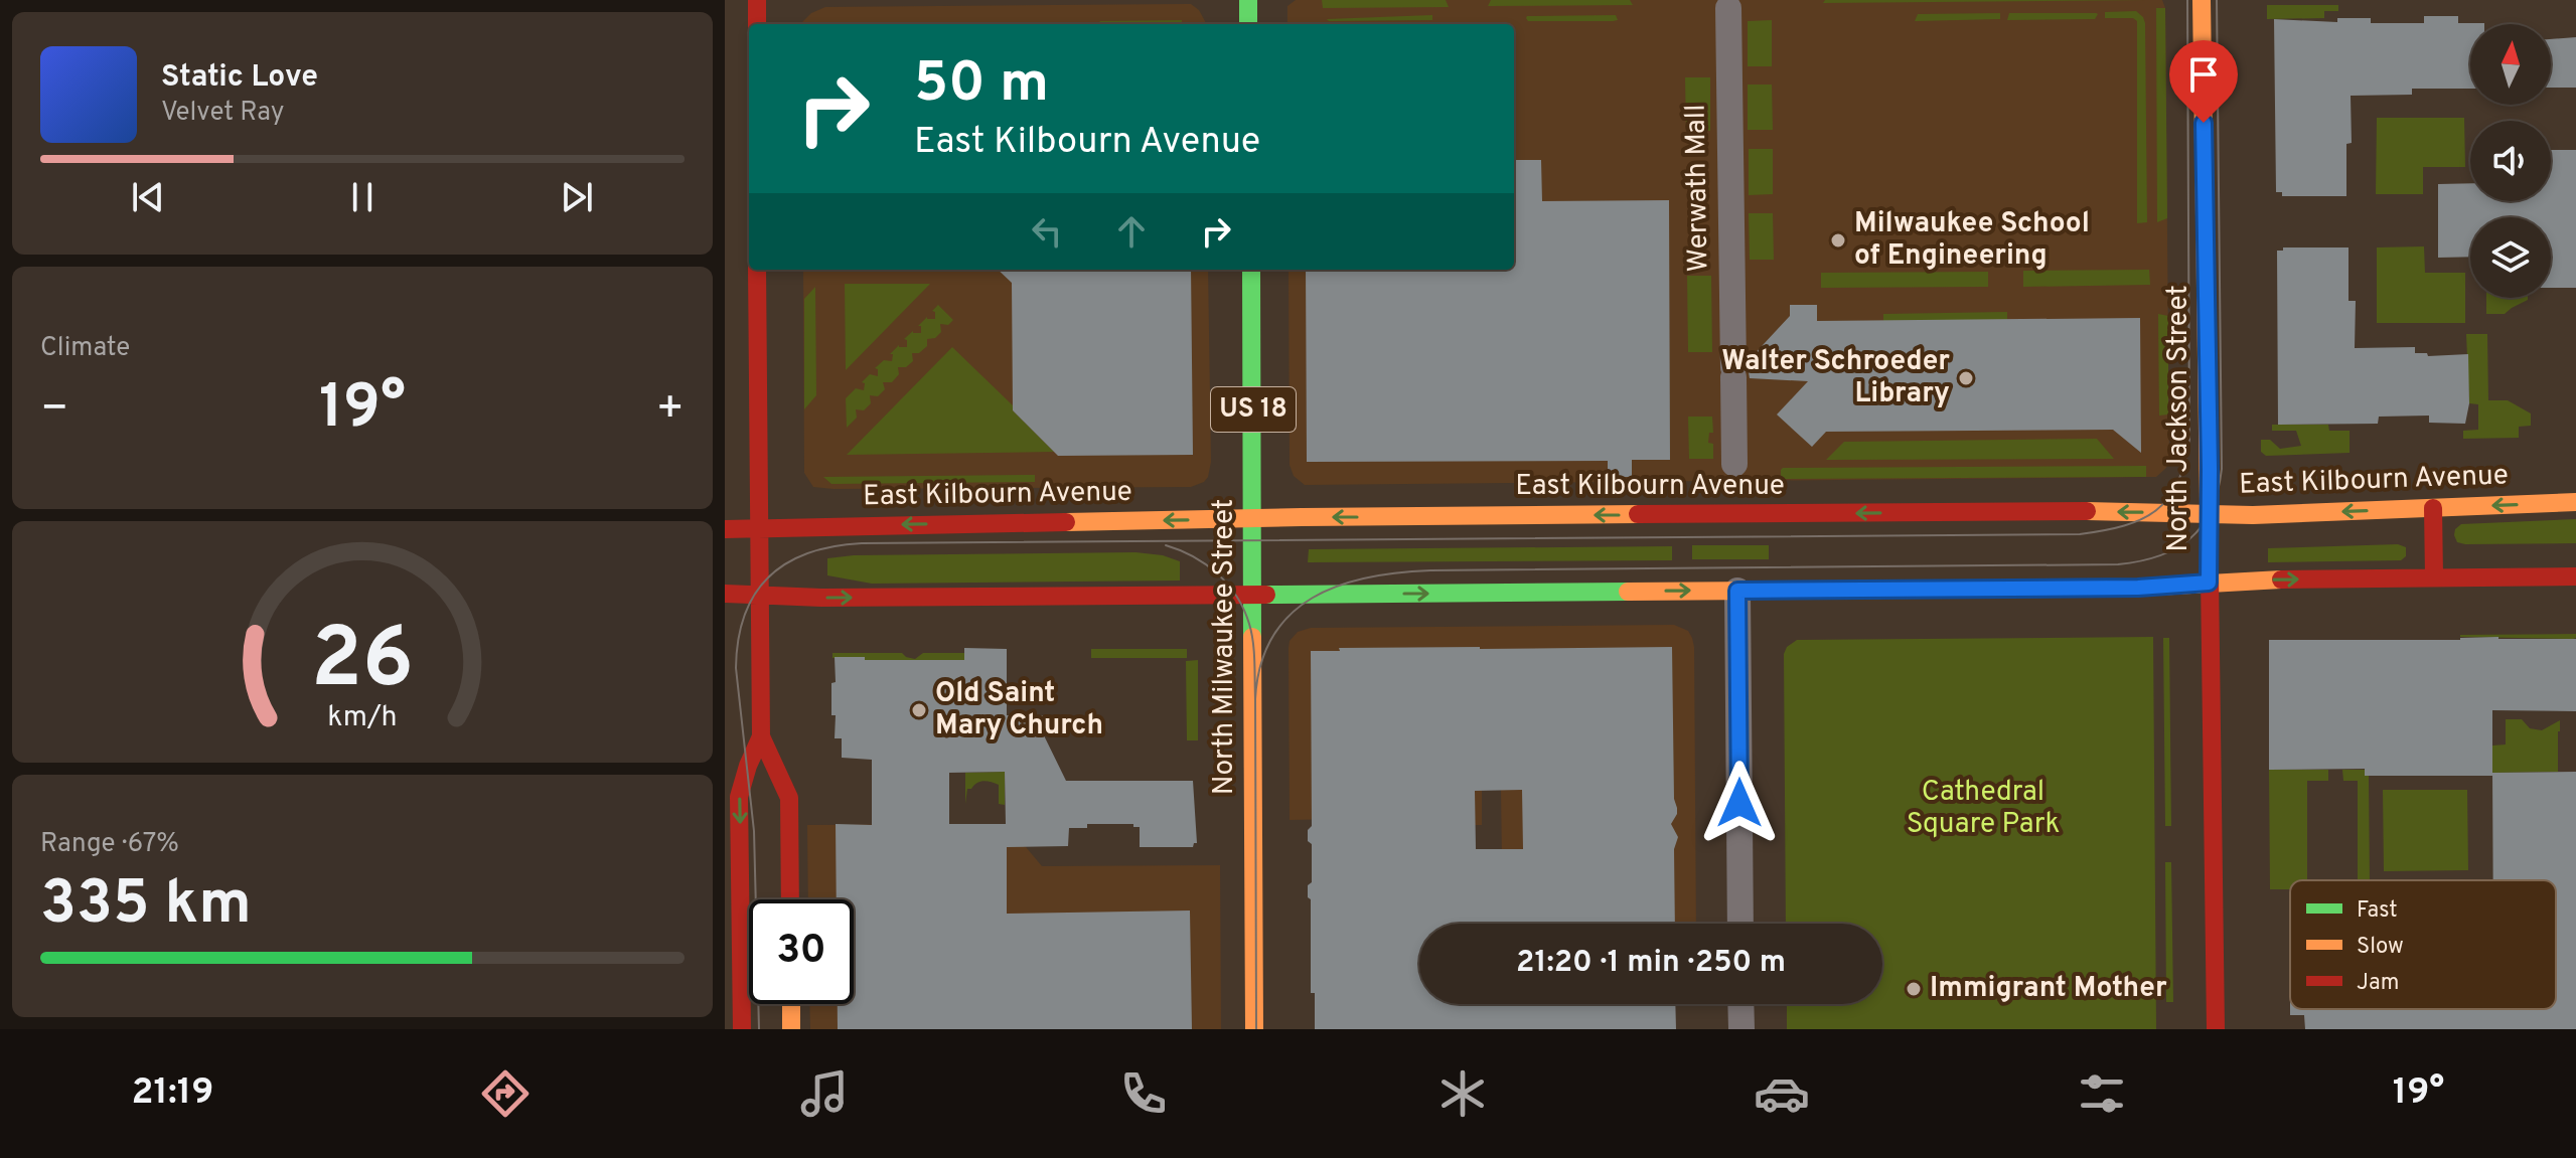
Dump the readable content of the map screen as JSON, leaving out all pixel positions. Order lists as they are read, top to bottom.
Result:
{
  "streets": {
    "street": [
      "Werwath Mall",
      "US 18",
      "North Jackson Street",
      "East Kilbourn Avenue",
      "North Milwaukee Street"
    ]
  },
  "crossings": [
    ["North Jackson Street", "East Kilbourn Avenue"],
    ["East Kilbourn Avenue", "North Milwaukee Street"]
  ],
  "parks": ["Cathedral Square Park"],
  "places": [
    "Milwaukee School of Engineering",
    "Walter Schroeder Library",
    "Old Saint Mary Church",
    "Immigrant Mother"
  ],
  "legend": ["Fast", "Slow", "Jam"],
  "north": "top",
  "page": {
    "turn": ["50 m", "East Kilbourn Avenue"],
    "song": ["Static Love", "Velvet Ray"],
    "tile": [
      "Climate",
      ["Range · 67%", "335 km"]
    ],
    "heat": ["−", "19°", "+"],
    "limit": "30",
    "trip": "21:20 · 1 min · 250 m",
    "tabs": ["21:19", "19°"],
    "gauge": ["26", "km/h"]
  }
}
